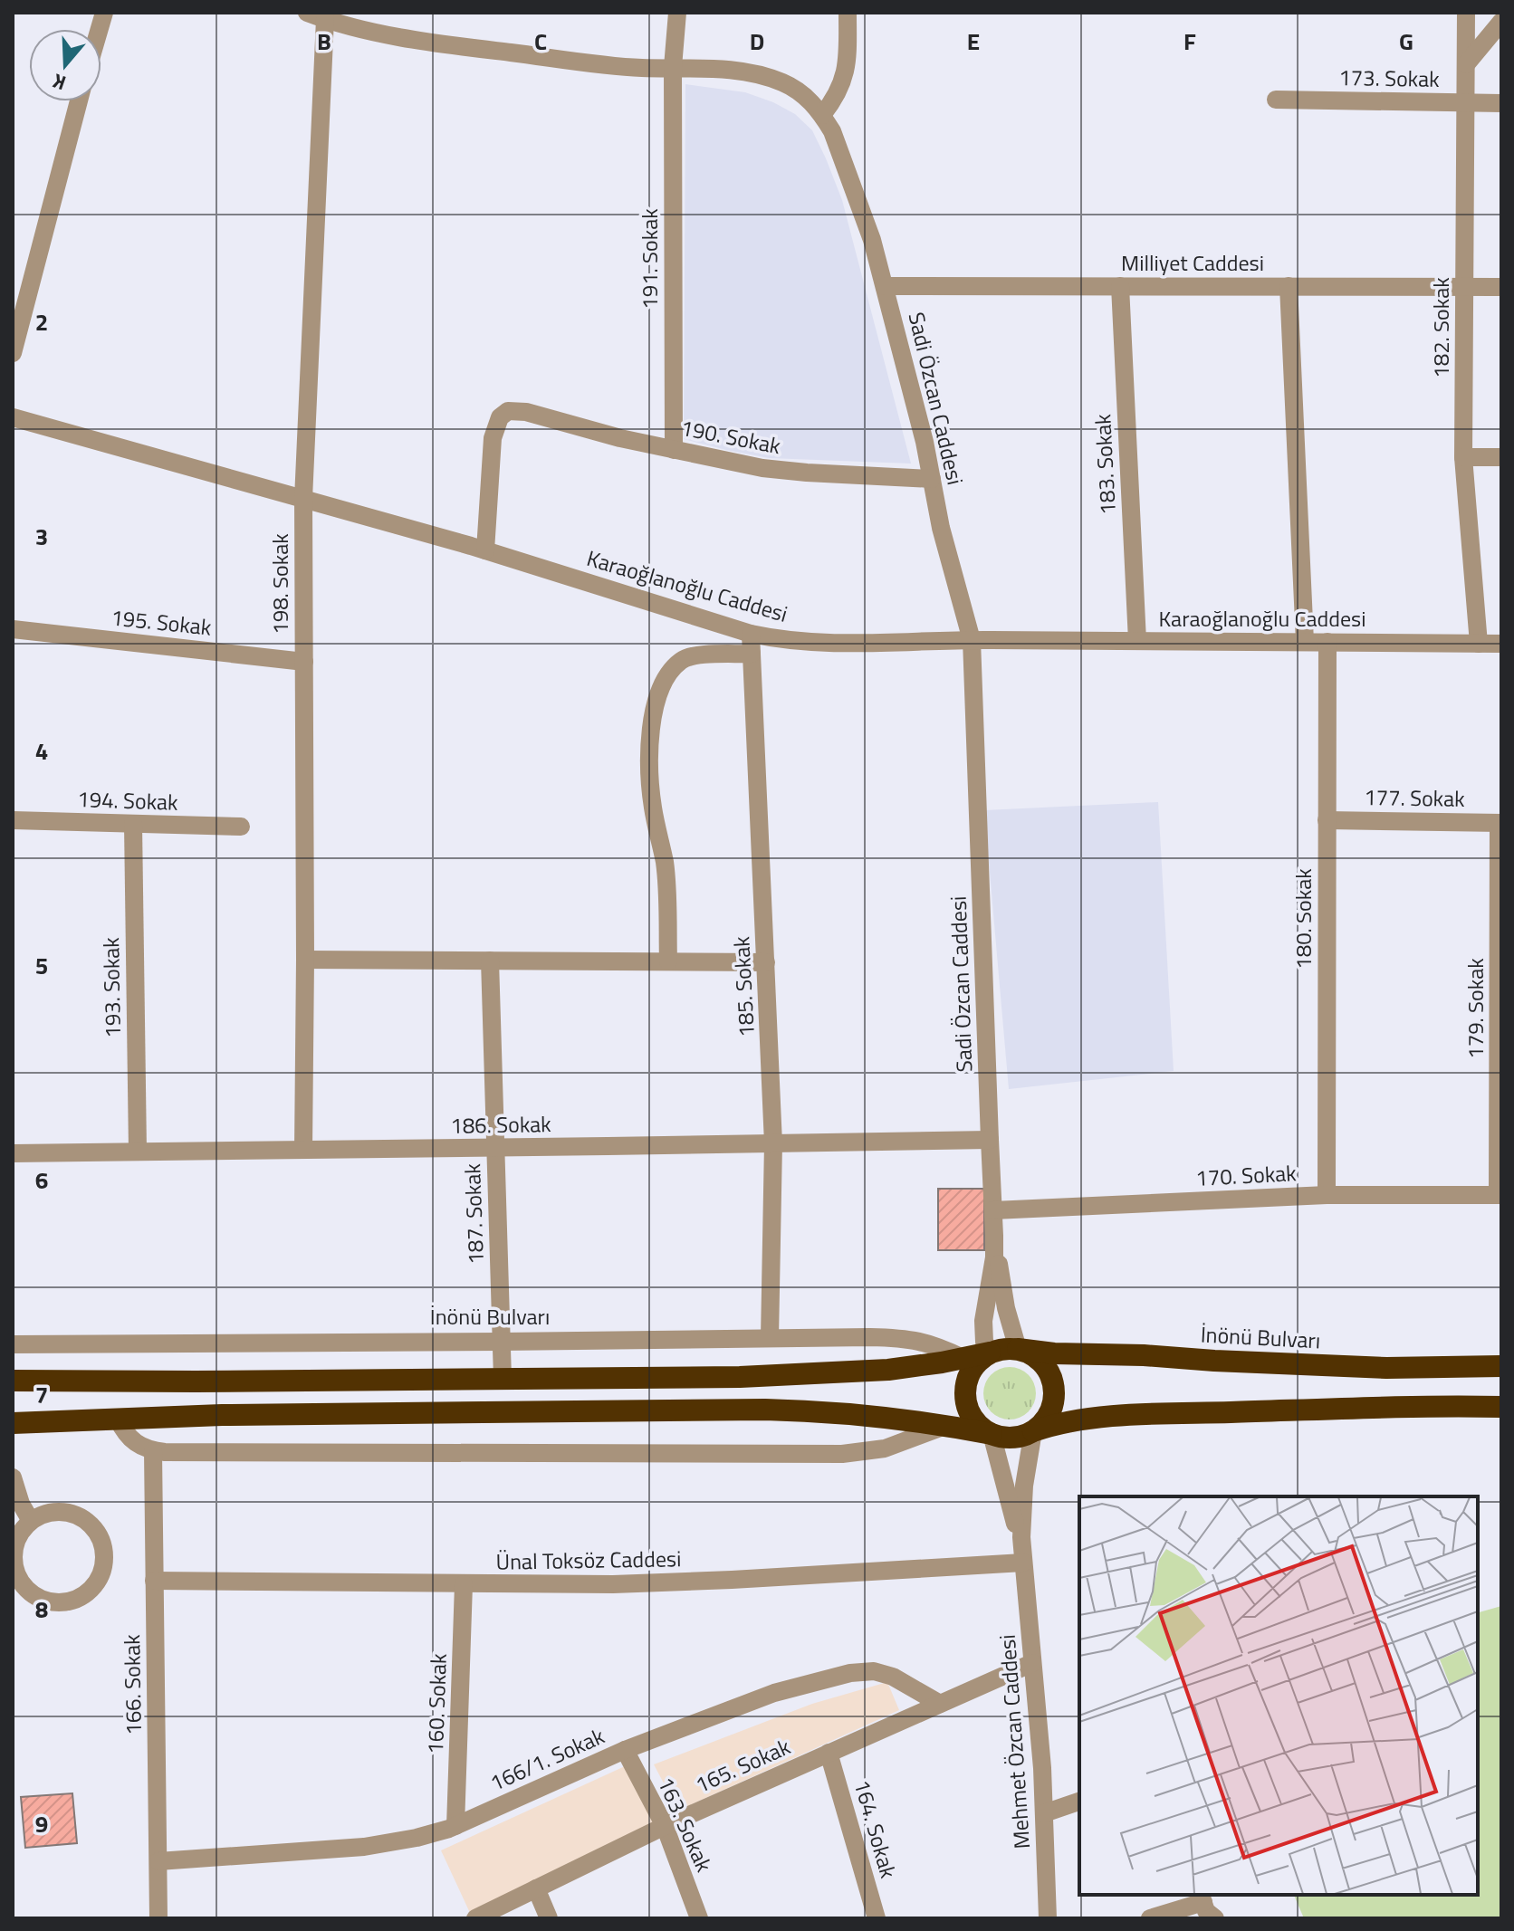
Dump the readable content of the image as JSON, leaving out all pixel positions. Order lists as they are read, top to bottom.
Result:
{
  "streets": {
    "highway": ["İnönü Bulvarı"],
    "street": [
      "173. Sokak",
      "191. Sokak",
      "Milliyet Caddesi",
      "182. Sokak",
      "Sadi Özcan Caddesi",
      "190. Sokak",
      "183. Sokak",
      "198. Sokak",
      "Karaoğlanoğlu Caddesi",
      "195. Sokak",
      "177. Sokak",
      "194. Sokak",
      "180. Sokak",
      "185. Sokak",
      "193. Sokak",
      "179. Sokak",
      "186. Sokak",
      "170. Sokak",
      "187. Sokak",
      "Ünal Toksöz Caddesi",
      "166. Sokak",
      "160. Sokak",
      "Mehmet Özcan Caddesi",
      "166/1. Sokak",
      "165. Sokak",
      "163. Sokak",
      "164. Sokak"
    ]
  },
  "crossings": [
    ["173. Sokak", "182. Sokak"],
    ["191. Sokak", "Sadi Özcan Caddesi"],
    ["191. Sokak", "190. Sokak"],
    ["Milliyet Caddesi", "182. Sokak"],
    ["Milliyet Caddesi", "Sadi Özcan Caddesi"],
    ["Milliyet Caddesi", "183. Sokak"],
    ["182. Sokak", "Karaoğlanoğlu Caddesi"],
    ["Sadi Özcan Caddesi", "190. Sokak"],
    ["Sadi Özcan Caddesi", "198. Sokak"],
    ["Sadi Özcan Caddesi", "Karaoğlanoğlu Caddesi"],
    ["Sadi Özcan Caddesi", "186. Sokak"],
    ["Sadi Özcan Caddesi", "170. Sokak"],
    ["Sadi Özcan Caddesi", "İnönü Bulvarı"],
    ["Sadi Özcan Caddesi", "Mehmet Özcan Caddesi"],
    ["190. Sokak", "Karaoğlanoğlu Caddesi"],
    ["183. Sokak", "Karaoğlanoğlu Caddesi"],
    ["198. Sokak", "Karaoğlanoğlu Caddesi"],
    ["198. Sokak", "195. Sokak"],
    ["198. Sokak", "186. Sokak"],
    ["Karaoğlanoğlu Caddesi", "180. Sokak"],
    ["Karaoğlanoğlu Caddesi", "185. Sokak"],
    ["177. Sokak", "180. Sokak"],
    ["177. Sokak", "179. Sokak"],
    ["194. Sokak", "193. Sokak"],
    ["180. Sokak", "170. Sokak"],
    ["185. Sokak", "186. Sokak"],
    ["185. Sokak", "İnönü Bulvarı"],
    ["193. Sokak", "186. Sokak"],
    ["179. Sokak", "170. Sokak"],
    ["186. Sokak", "187. Sokak"],
    ["187. Sokak", "İnönü Bulvarı"],
    ["İnönü Bulvarı", "Mehmet Özcan Caddesi"],
    ["Ünal Toksöz Caddesi", "166. Sokak"],
    ["Ünal Toksöz Caddesi", "160. Sokak"],
    ["Ünal Toksöz Caddesi", "Mehmet Özcan Caddesi"],
    ["166. Sokak", "166/1. Sokak"],
    ["160. Sokak", "166/1. Sokak"],
    ["Mehmet Özcan Caddesi", "165. Sokak"],
    ["166/1. Sokak", "165. Sokak"],
    ["166/1. Sokak", "163. Sokak"],
    ["165. Sokak", "163. Sokak"],
    ["165. Sokak", "164. Sokak"]
  ],
  "north": "bottom",
  "grid": {
    "columns": [
      "B",
      "C",
      "D",
      "E",
      "F",
      "G"
    ],
    "rows": [
      "2",
      "3",
      "4",
      "5",
      "6",
      "7",
      "8",
      "9"
    ]
  }
}
